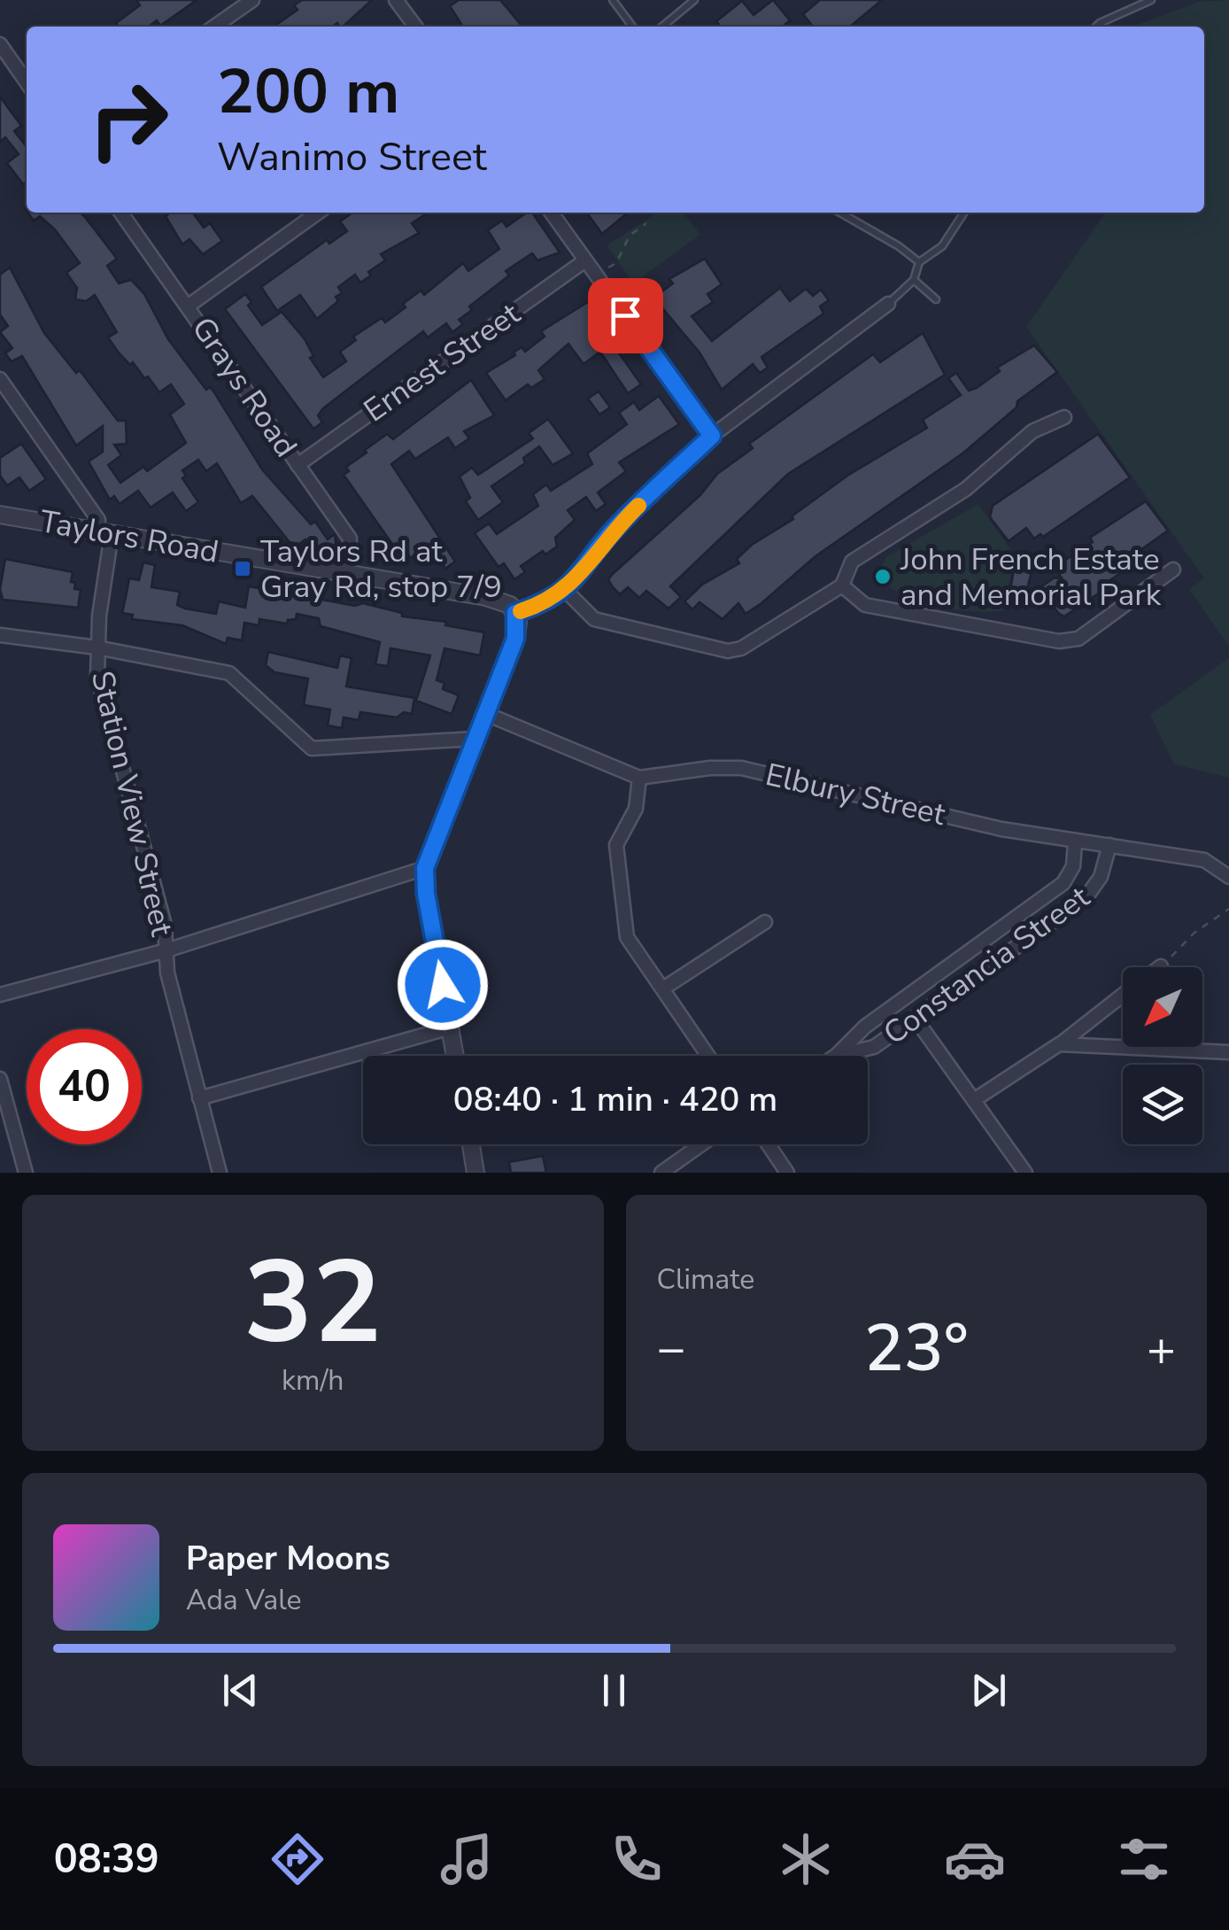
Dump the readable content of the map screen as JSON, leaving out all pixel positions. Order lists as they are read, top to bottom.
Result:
{
  "streets": {
    "street": [
      "Ernest Street",
      "Grays Road",
      "Taylors Road",
      "Elbury Street",
      "Station View Street",
      "Constancia Street"
    ]
  },
  "crossings": [
    ["Ernest Street", "Grays Road"],
    ["Grays Road", "Taylors Road"],
    ["Taylors Road", "Station View Street"],
    ["Elbury Street", "Constancia Street"]
  ],
  "places": {
    "transit": ["Taylors Rd at Gray Rd, stop 7/9"],
    "other": ["John French Estate and Memorial Park"]
  },
  "north": "bottom left",
  "page": {
    "turn": ["200 m", "Wanimo Street"],
    "limit": "40",
    "trip": "08:40 · 1 min · 420 m",
    "tile": [
      ["32", "km/h"],
      "Climate"
    ],
    "heat": ["−", "23°", "+"],
    "song": ["Paper Moons", "Ada Vale"],
    "tabs": "08:39"
  }
}
